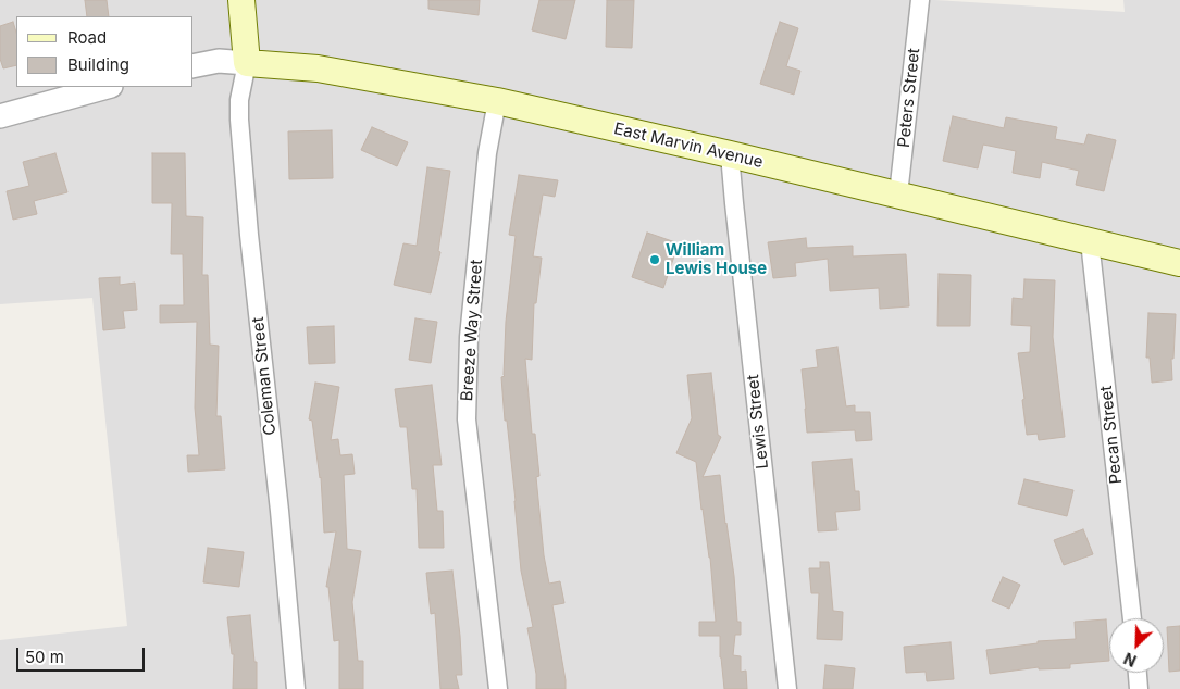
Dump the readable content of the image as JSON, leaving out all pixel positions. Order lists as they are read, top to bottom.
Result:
{
  "streets": {
    "main road": ["East Marvin Avenue"],
    "street": [
      "Peters Street",
      "Breeze Way Street",
      "Coleman Street",
      "Lewis Street",
      "Pecan Street"
    ]
  },
  "crossings": [
    ["Peters Street", "East Marvin Avenue"],
    ["East Marvin Avenue", "Breeze Way Street"],
    ["East Marvin Avenue", "Coleman Street"],
    ["East Marvin Avenue", "Lewis Street"],
    ["East Marvin Avenue", "Pecan Street"]
  ],
  "places": ["William Lewis House"],
  "legend": ["Road", "Building"],
  "scale_bar": "50 m",
  "north": "bottom left"
}
